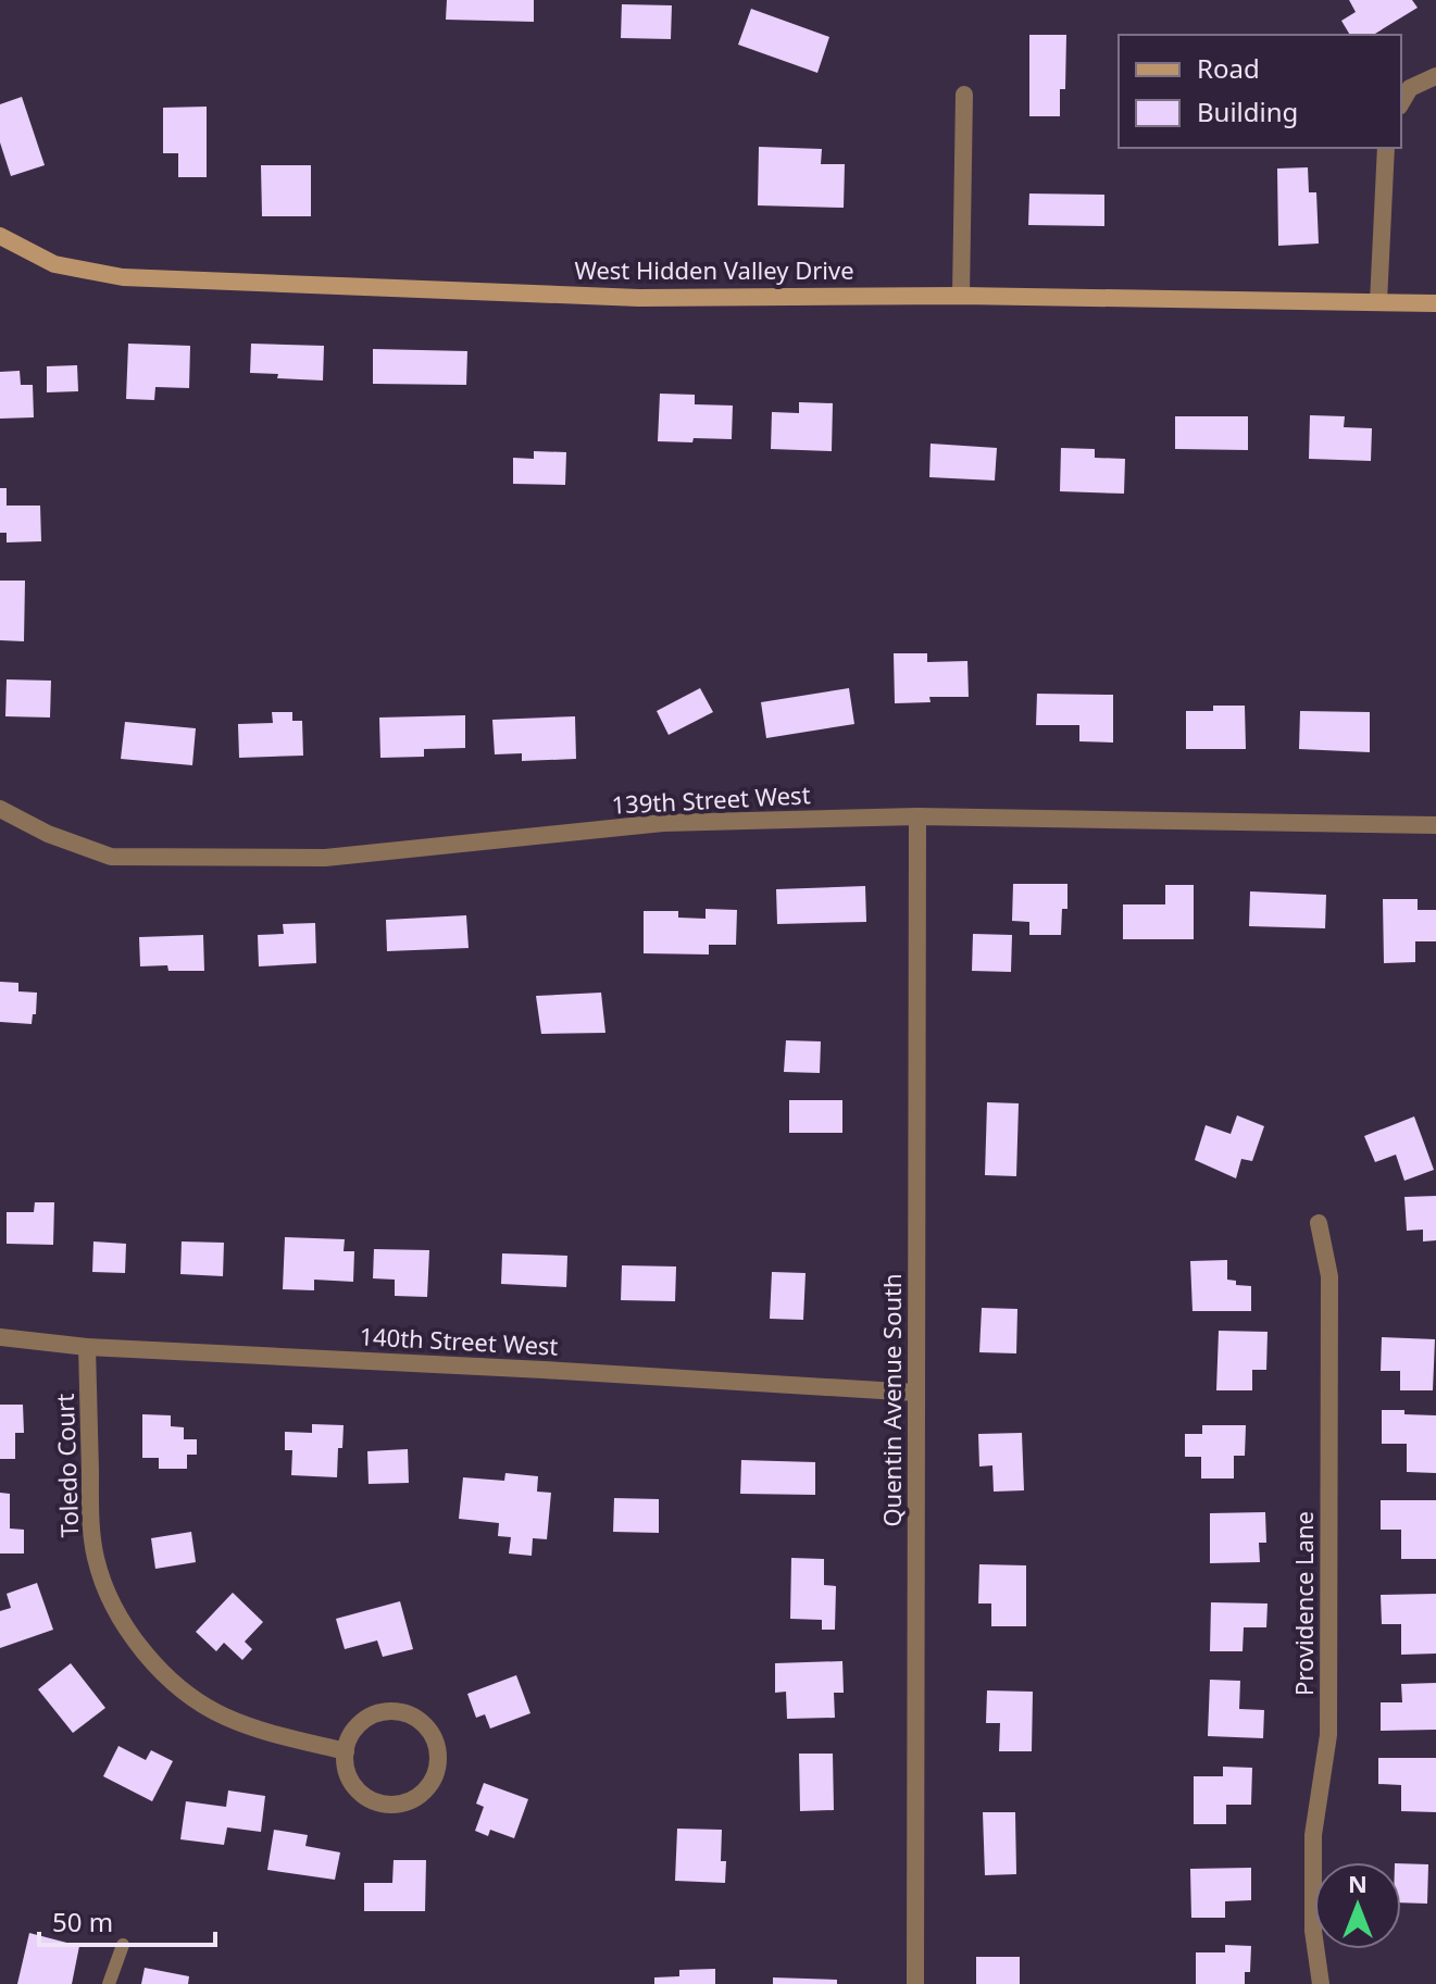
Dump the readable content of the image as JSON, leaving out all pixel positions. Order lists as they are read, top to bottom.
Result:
{
  "streets": {
    "street": [
      "West Hidden Valley Drive",
      "139th Street West",
      "140th Street West",
      "Quentin Avenue South",
      "Toledo Court",
      "Providence Lane"
    ]
  },
  "crossings": [
    ["139th Street West", "Quentin Avenue South"],
    ["140th Street West", "Quentin Avenue South"],
    ["140th Street West", "Toledo Court"]
  ],
  "legend": ["Road", "Building"],
  "scale_bar": "50 m",
  "north": "top"
}
